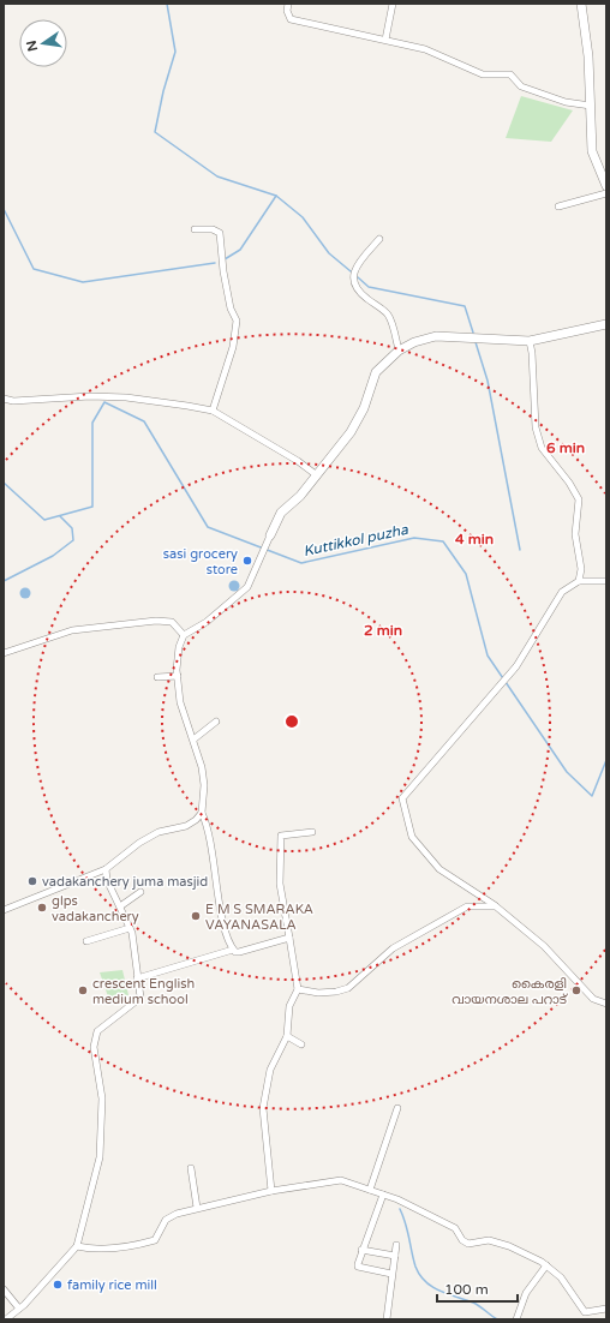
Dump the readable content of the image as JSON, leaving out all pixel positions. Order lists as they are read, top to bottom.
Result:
{
  "water": ["Kuttikkol puzha"],
  "places": [
    "sasi grocery store",
    "vadakanchery juma masjid",
    "glps vadakanchery",
    "E M S SMARAKA VAYANASALA",
    "crescent English medium school",
    "കൈരളി വായനശാല പറാട്",
    "family rice mill"
  ],
  "scale_bar": "100 m",
  "north": "left",
  "rings": ["6 min", "4 min", "2 min"]
}
